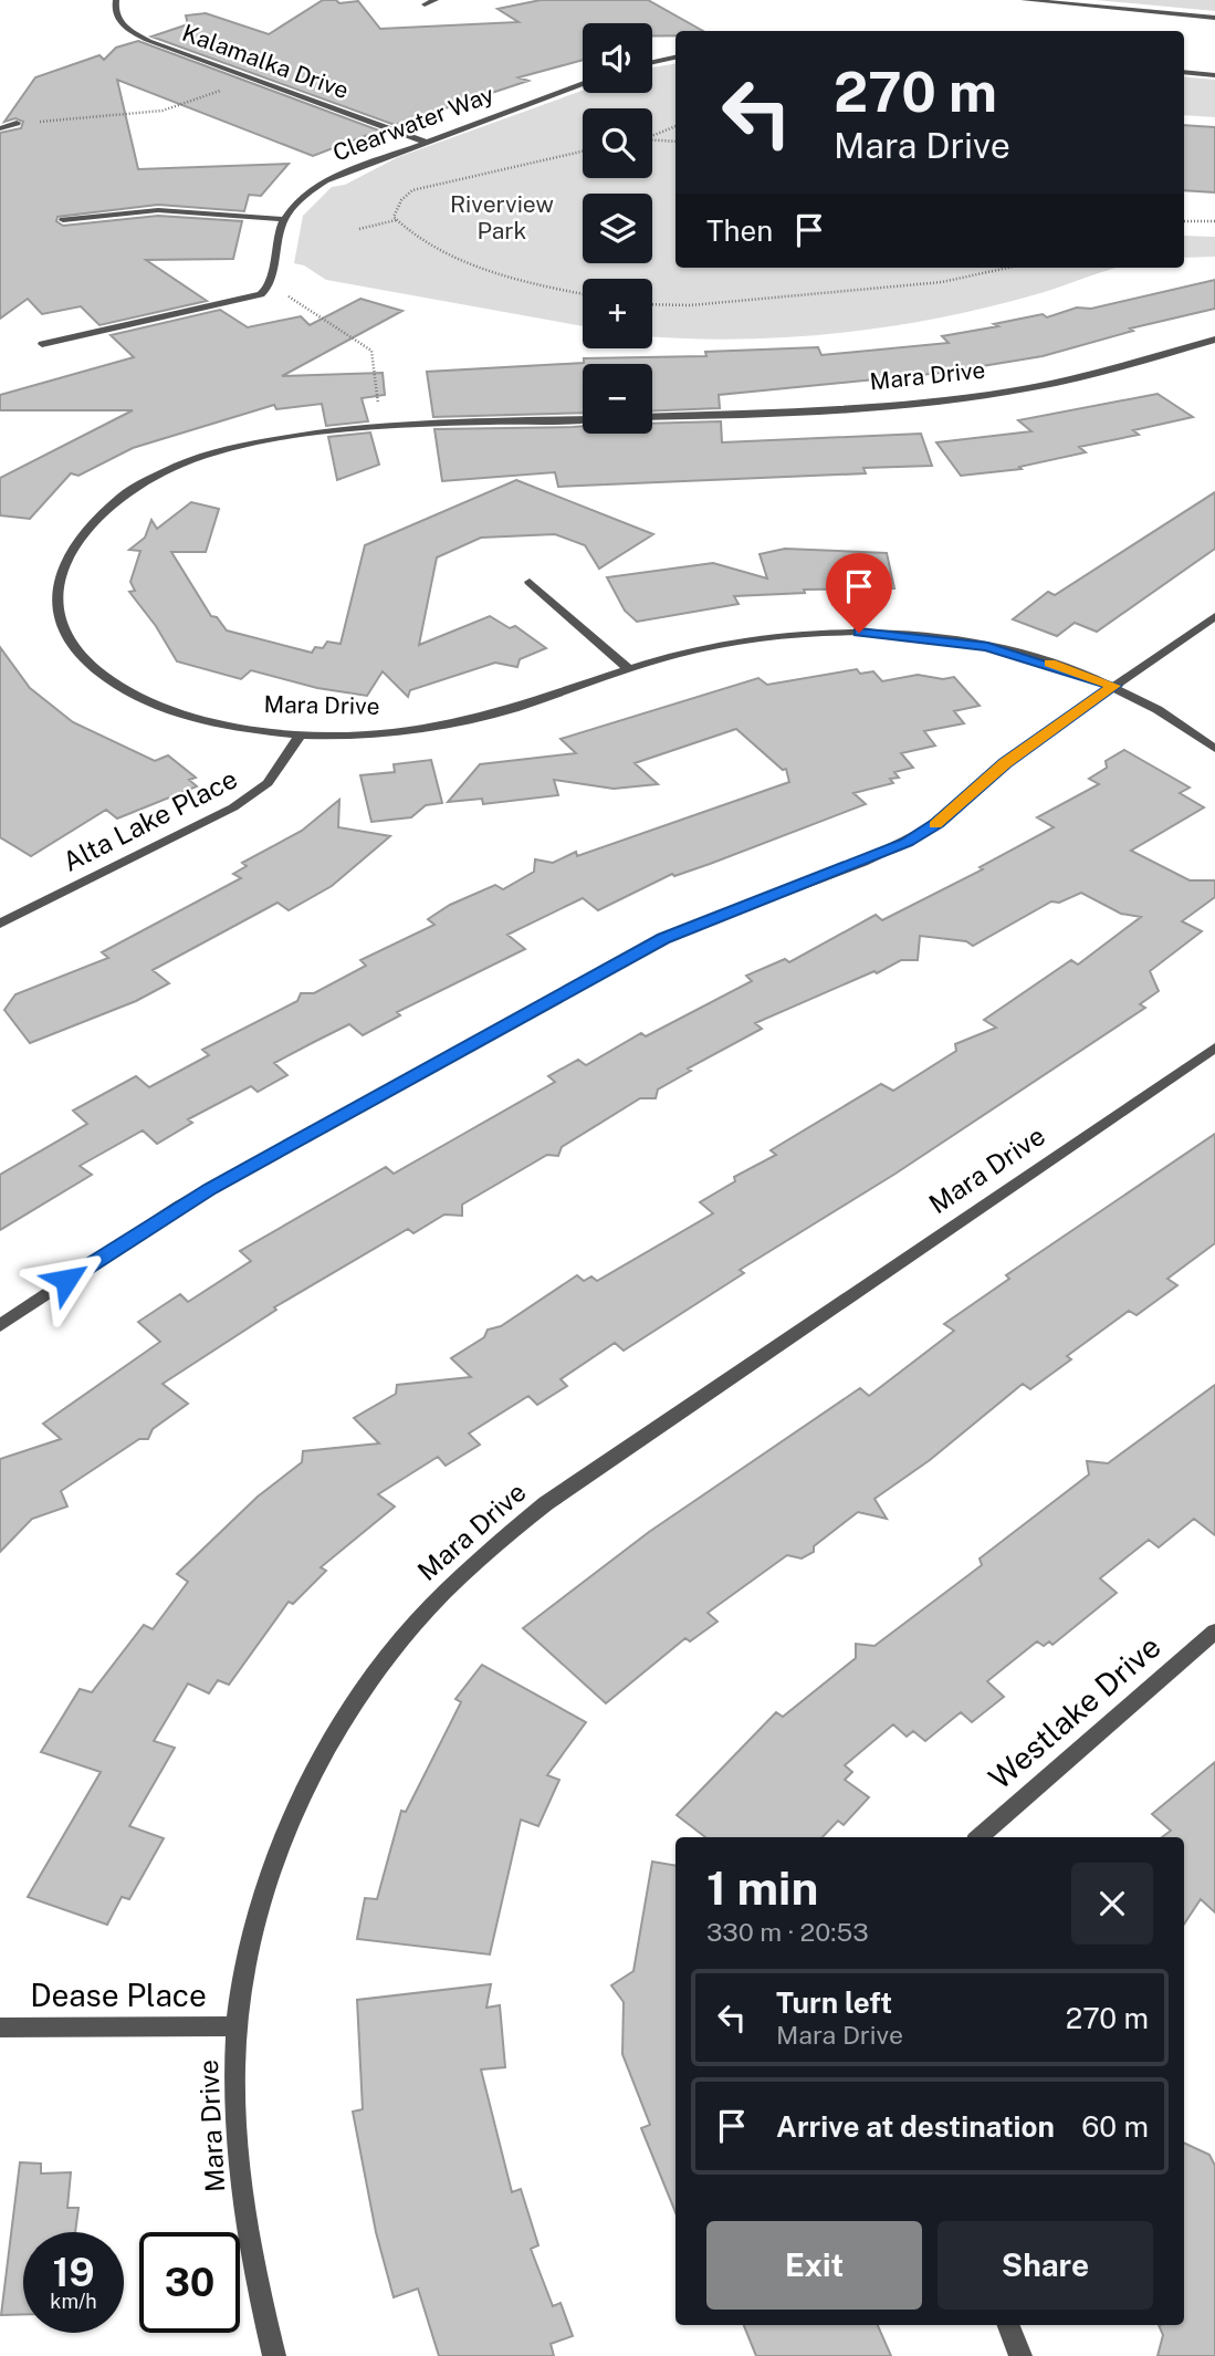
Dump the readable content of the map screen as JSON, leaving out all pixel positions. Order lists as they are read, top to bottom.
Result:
{
  "streets": {
    "street": [
      "Kalamalka Drive",
      "Clearwater Way",
      "Mara Drive",
      "Alta Lake Place",
      "Westlake Drive",
      "Dease Place"
    ]
  },
  "crossings": [
    ["Kalamalka Drive", "Clearwater Way"],
    ["Mara Drive", "Alta Lake Place"],
    ["Mara Drive", "Dease Place"]
  ],
  "parks": ["Riverview Park"],
  "page": {
    "map_buttons": ["+", "−"],
    "turn": ["270 m", "Mara Drive"],
    "then": "Then",
    "heading": ["1 min", "330 m · 20:53"],
    "list": [
      {
        "name": "Turn left",
        "note": "Mara Drive",
        "value": "270 m"
      },
      {
        "name": "Arrive at destination",
        "value": "60 m"
      }
    ],
    "buttons": ["Exit", "Share"],
    "speed": "19 km/h",
    "limit": "30"
  }
}
